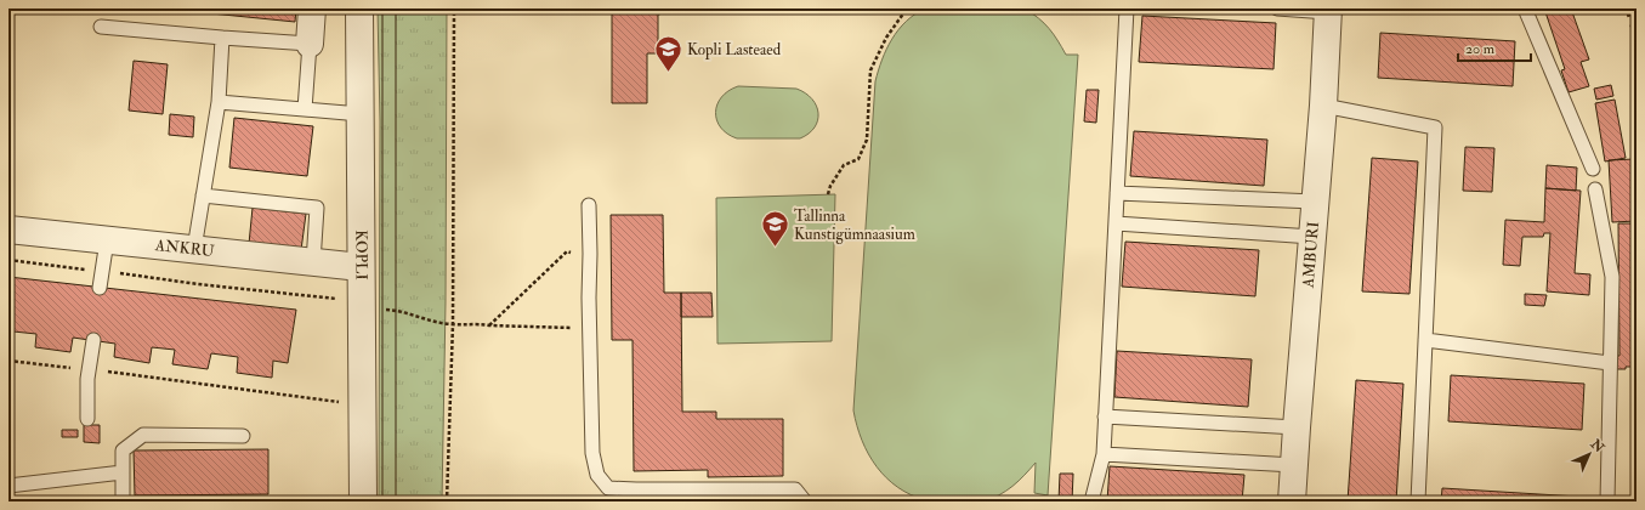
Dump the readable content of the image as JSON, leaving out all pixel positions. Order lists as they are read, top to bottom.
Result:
{
  "streets": {
    "street": ["ANKRU", "KOPLI", "AMBURI"]
  },
  "crossings": [
    ["ANKRU", "KOPLI"]
  ],
  "places": {
    "school or university": ["Kopli Lasteaed", "Tallinna Kunstigümnaasium"]
  },
  "scale_bar": "20 m",
  "north": "top right"
}
